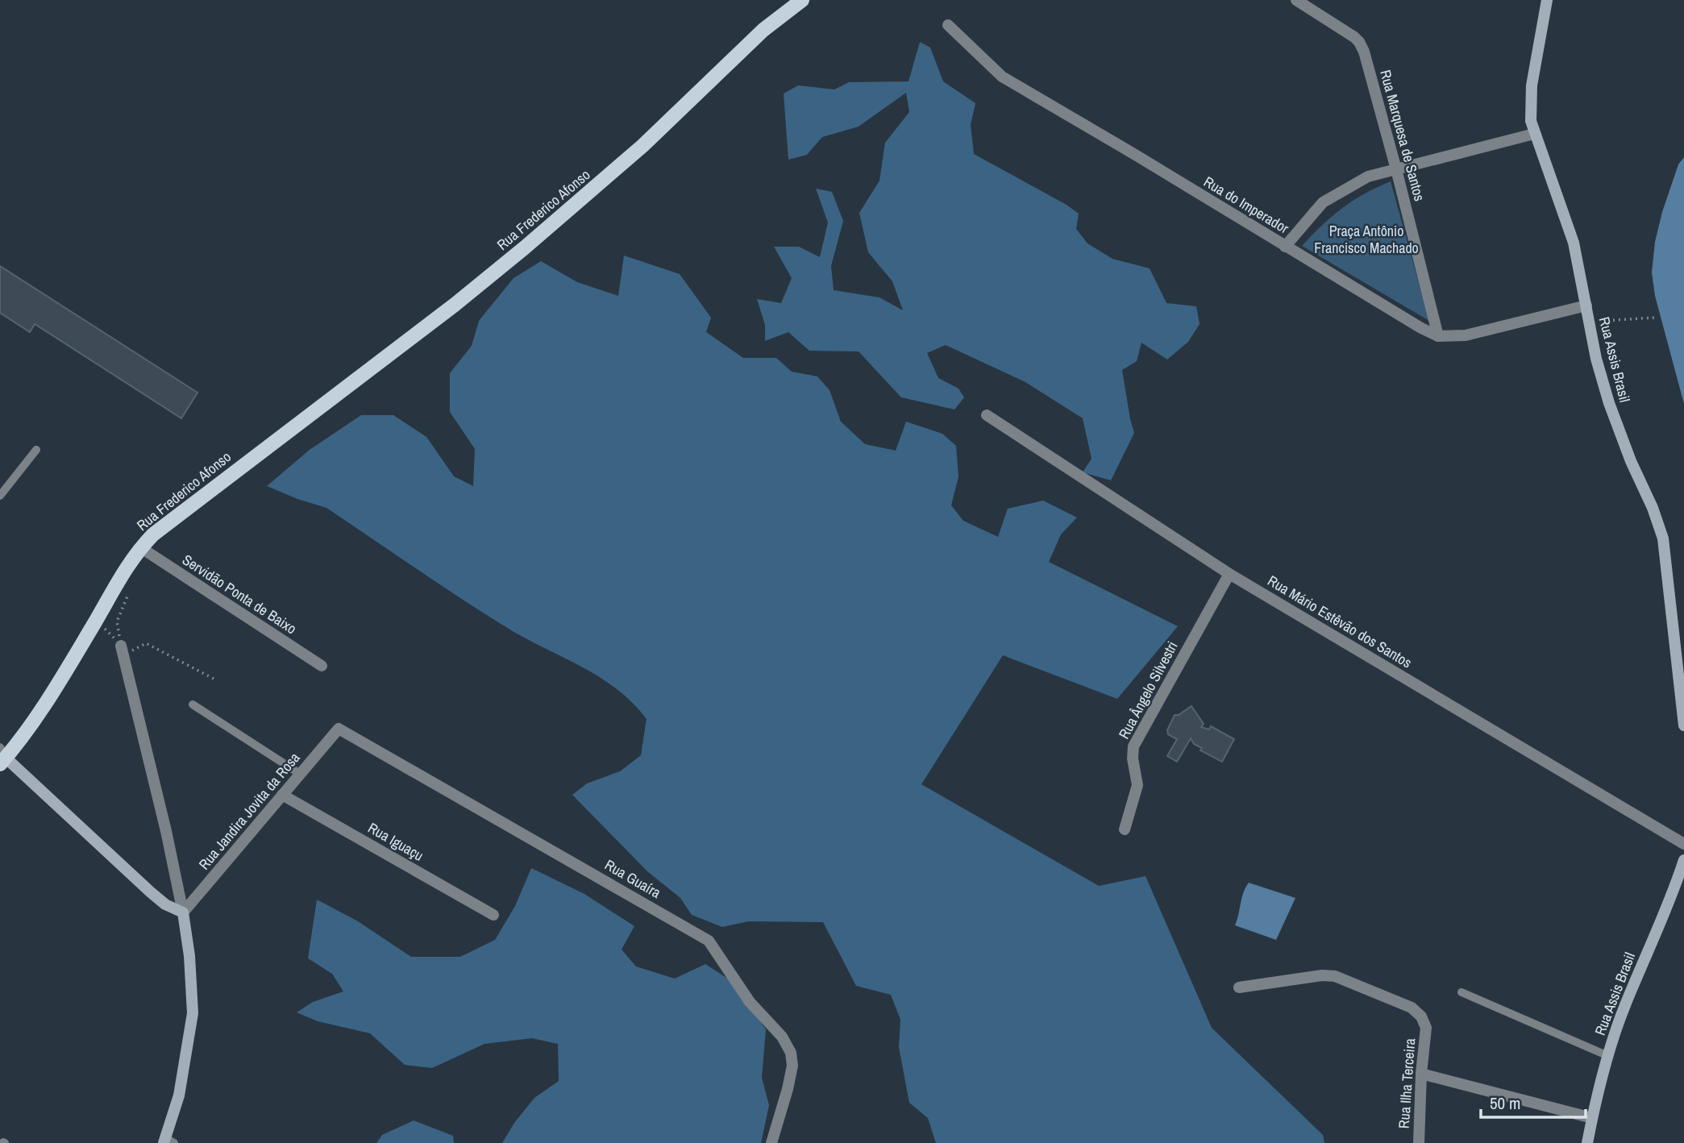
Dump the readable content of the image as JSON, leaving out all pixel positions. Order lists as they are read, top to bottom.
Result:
{
  "streets": {
    "main road": ["Rua Frederico Afonso"],
    "street": [
      "Rua Marquesa de Santos",
      "Rua do Imperador",
      "Rua Assis Brasil",
      "Servidão Ponta de Baixo",
      "Rua Mário Estêvão dos Santos",
      "Rua Ângelo Silvestri",
      "Rua Jandira Jovita da Rosa",
      "Rua Iguaçu",
      "Rua Guaíra",
      "Rua Ilha Terceira"
    ]
  },
  "crossings": [
    ["Rua Marquesa de Santos", "Rua do Imperador"],
    ["Rua do Imperador", "Rua Assis Brasil"],
    ["Rua Frederico Afonso", "Servidão Ponta de Baixo"],
    ["Rua Frederico Afonso", "Rua Jandira Jovita da Rosa"],
    ["Rua Mário Estêvão dos Santos", "Rua Ângelo Silvestri"],
    ["Rua Jandira Jovita da Rosa", "Rua Iguaçu"],
    ["Rua Jandira Jovita da Rosa", "Rua Guaíra"]
  ],
  "parks": ["Praça Antônio Francisco Machado"],
  "scale_bar": "50 m"
}
